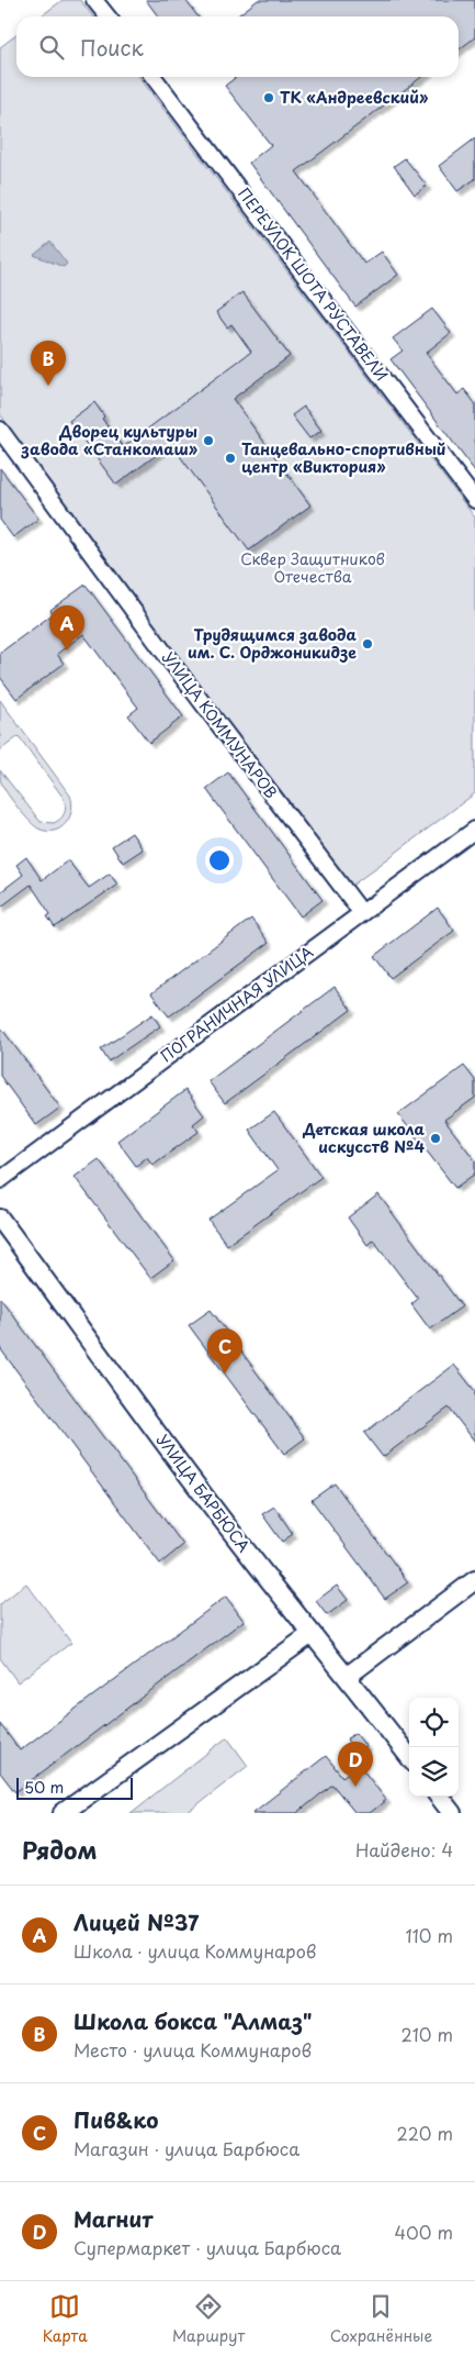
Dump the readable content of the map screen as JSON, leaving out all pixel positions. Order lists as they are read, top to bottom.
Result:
{
  "streets": {
    "street": [
      "ПЕРЕУЛОК ШОТА РУСТАВЕЛИ",
      "УЛИЦА КОММУНАРОВ",
      "ПОГРАНИЧНАЯ УЛИЦА",
      "УЛИЦА БАРБЮСА"
    ]
  },
  "crossings": [
    ["УЛИЦА КОММУНАРОВ", "ПОГРАНИЧНАЯ УЛИЦА"]
  ],
  "parks": ["Сквер Защитников Отечества"],
  "places": [
    "ТК «Андреевский»",
    "Дворец культуры завода «Станкомаш»",
    "Танцевально-спортивный центр «Виктория»",
    "Трудящимся завода им. С. Орджоникидзе",
    "Детская школа искусств №4"
  ],
  "scale_bar": "50 m",
  "page": {
    "search": "Поиск",
    "pins": [
      "B",
      "A",
      "C",
      "D"
    ],
    "scale": "50 m",
    "heading": ["Рядом", "Найдено: 4"],
    "list": [
      {
        "mark": "A",
        "name": "Лицей №37",
        "note": "Школа · улица Коммунаров",
        "value": "110 m"
      },
      {
        "mark": "B",
        "name": "Школа бокса \"Алмаз\"",
        "note": "Место · улица Коммунаров",
        "value": "210 m"
      },
      {
        "mark": "C",
        "name": "Пив&ко",
        "note": "Магазин · улица Барбюса",
        "value": "220 m"
      },
      {
        "mark": "D",
        "name": "Магнит",
        "note": "Супермаркет · улица Барбюса",
        "value": "400 m"
      }
    ],
    "nav": ["Карта", "Маршрут", "Сохранённые"]
  }
}
